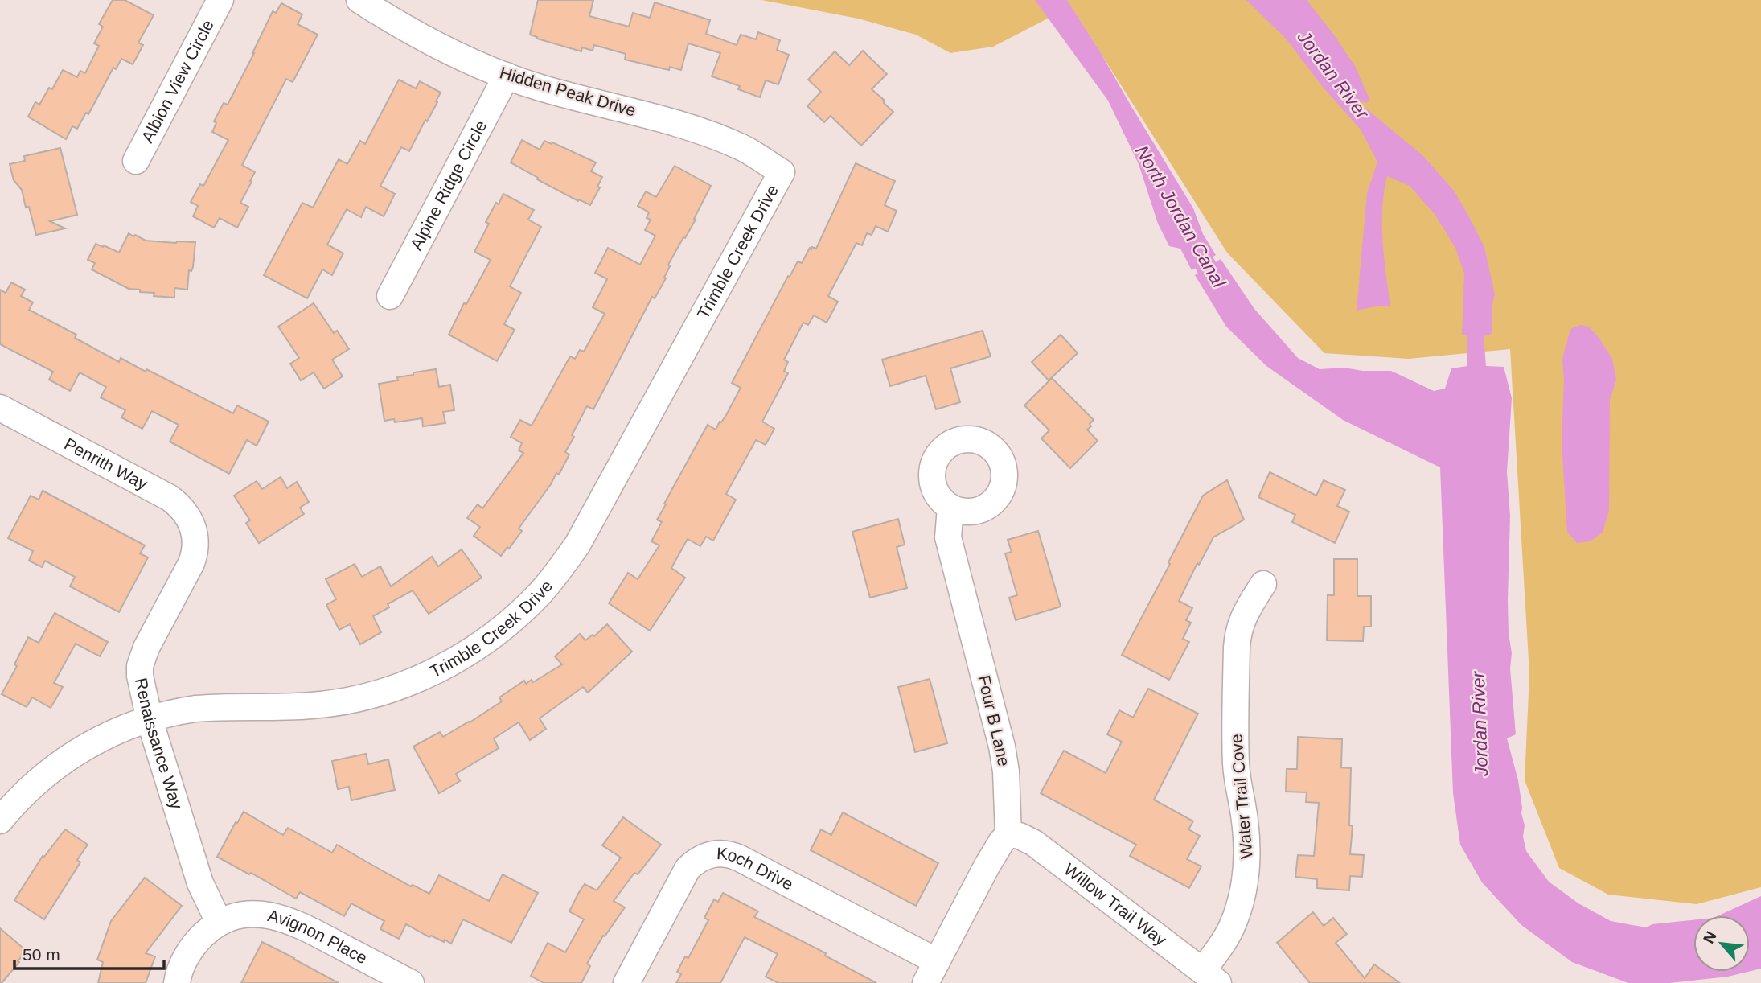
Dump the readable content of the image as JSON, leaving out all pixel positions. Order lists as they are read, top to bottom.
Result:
{
  "streets": {
    "street": [
      "Albion View Circle",
      "Hidden Peak Drive",
      "Alpine Ridge Circle",
      "Trimble Creek Drive",
      "Penrith Way",
      "Four B Lane",
      "Renaissance Way",
      "Water Trail Cove",
      "Koch Drive",
      "Willow Trail Way",
      "Avignon Place"
    ]
  },
  "crossings": [
    ["Hidden Peak Drive", "Alpine Ridge Circle"],
    ["Hidden Peak Drive", "Trimble Creek Drive"],
    ["Trimble Creek Drive", "Renaissance Way"],
    ["Penrith Way", "Renaissance Way"],
    ["Four B Lane", "Willow Trail Way"],
    ["Renaissance Way", "Avignon Place"],
    ["Water Trail Cove", "Willow Trail Way"]
  ],
  "water": ["Jordan River", "North Jordan Canal"],
  "scale_bar": "50 m",
  "north": "top left"
}
